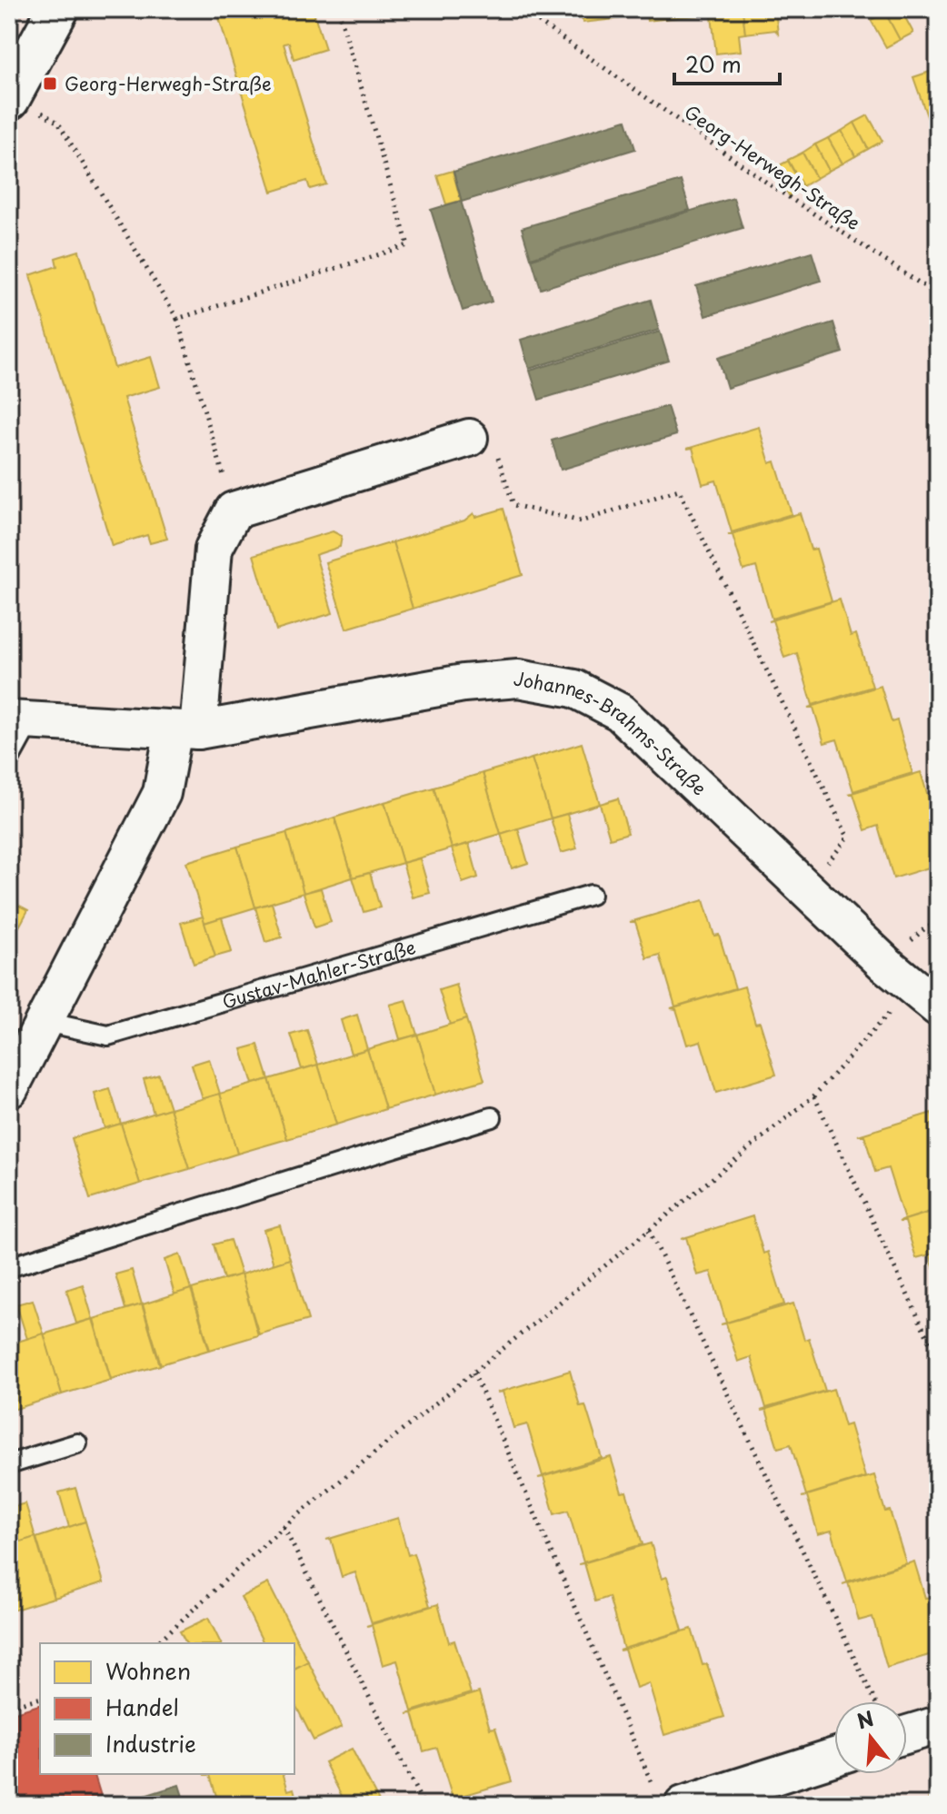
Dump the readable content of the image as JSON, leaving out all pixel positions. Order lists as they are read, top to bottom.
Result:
{
  "streets": {
    "street": ["Johannes-Brahms-Straße"],
    "lane": ["Gustav-Mahler-Straße"],
    "path": ["Georg-Herwegh-Straße"]
  },
  "places": {
    "transit": ["Georg-Herwegh-Straße"]
  },
  "legend": ["Wohnen", "Handel", "Industrie"],
  "scale_bar": "20 m",
  "north": "top"
}
